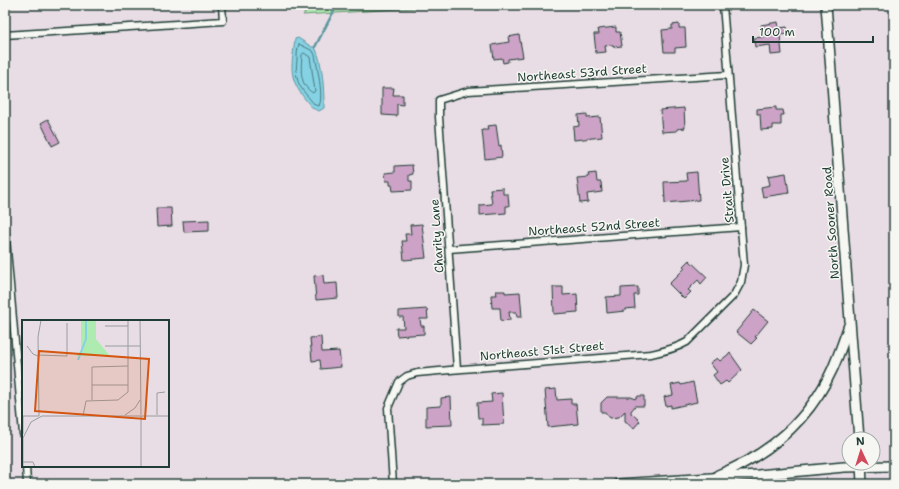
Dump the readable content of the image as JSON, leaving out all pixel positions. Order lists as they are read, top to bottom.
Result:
{
  "streets": {
    "street": [
      "Northeast 53rd Street",
      "Strait Drive",
      "North Sooner Road",
      "Northeast 52nd Street",
      "Charity Lane",
      "Northeast 51st Street"
    ]
  },
  "crossings": [
    ["Northeast 53rd Street", "Strait Drive"],
    ["Northeast 53rd Street", "Charity Lane"],
    ["Strait Drive", "Northeast 52nd Street"],
    ["Strait Drive", "Northeast 51st Street"],
    ["Northeast 52nd Street", "Charity Lane"],
    ["Charity Lane", "Northeast 51st Street"]
  ],
  "scale_bar": "100 m",
  "north": "top"
}
